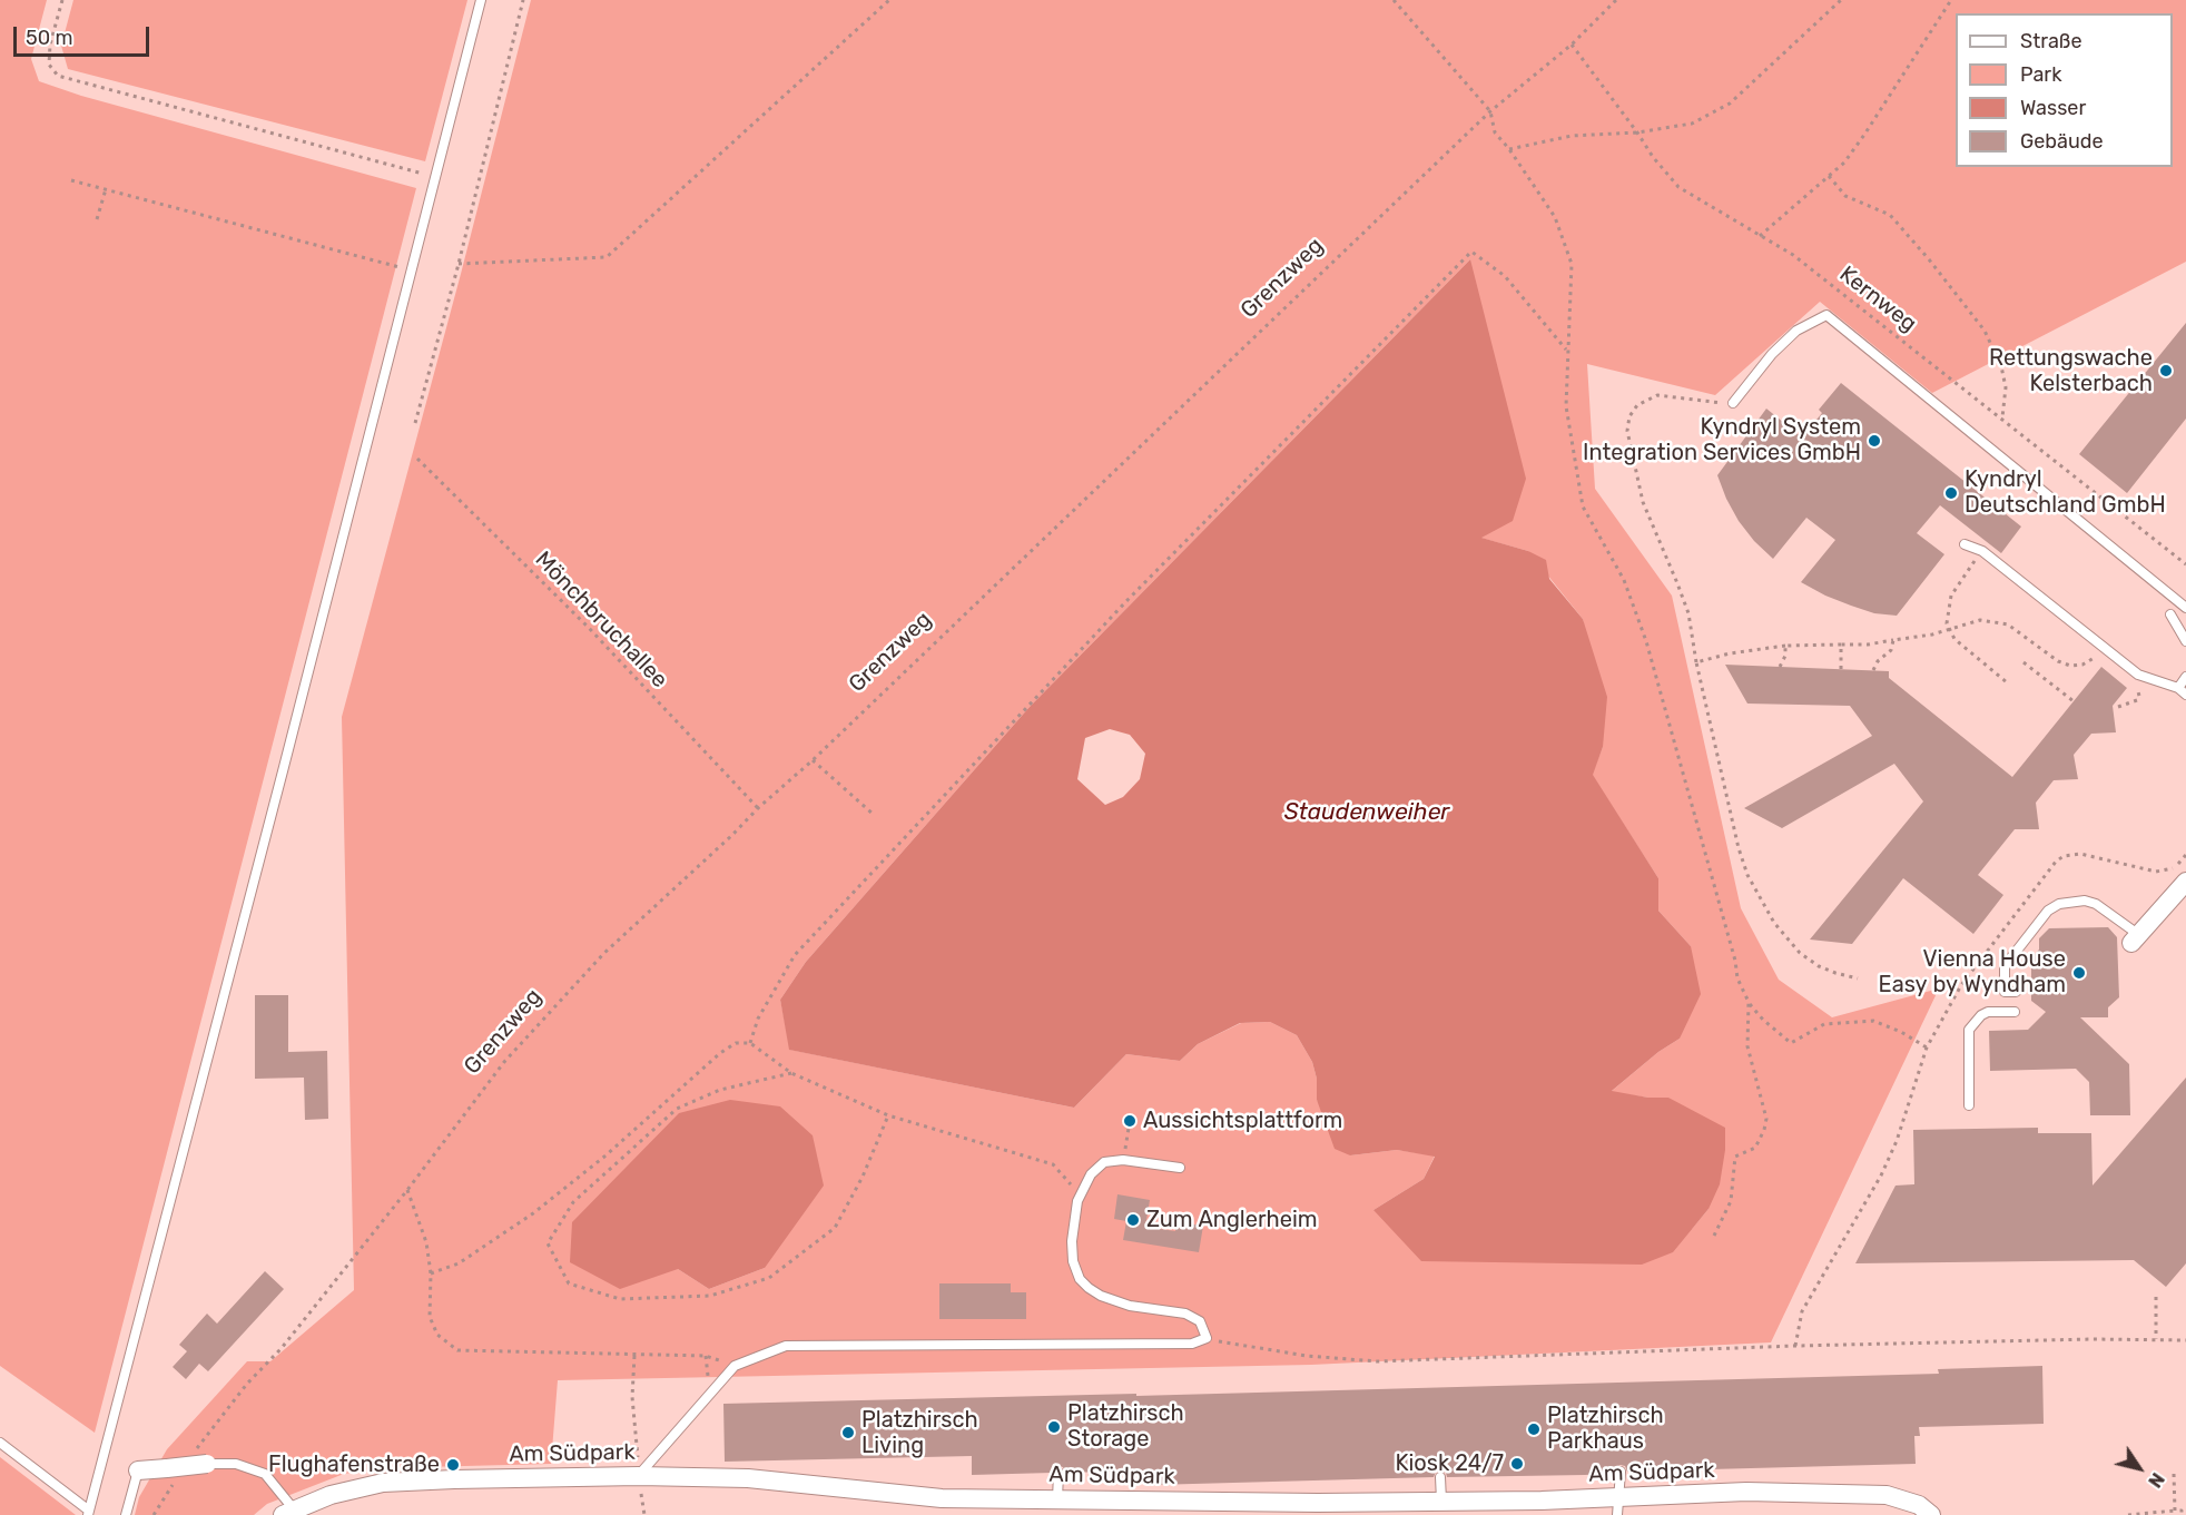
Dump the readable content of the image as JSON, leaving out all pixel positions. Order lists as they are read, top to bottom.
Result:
{
  "streets": {
    "street": ["Am Südpark"],
    "path": ["Grenzweg", "Kernweg", "Mönchbruchallee"]
  },
  "crossings": [
    ["Grenzweg", "Kernweg"],
    ["Grenzweg", "Mönchbruchallee"]
  ],
  "water": ["Staudenweiher"],
  "places": [
    "Rettungswache Kelsterbach",
    "Kyndryl System Integration Services GmbH",
    "Kyndryl Deutschland GmbH",
    "Vienna House Easy by Wyndham",
    "Aussichtsplattform",
    "Zum Anglerheim",
    "Platzhirsch Storage",
    "Platzhirsch Parkhaus",
    "Platzhirsch Living",
    "Kiosk 24/7",
    "Flughafenstraße"
  ],
  "legend": [
    "Straße",
    "Park",
    "Wasser",
    "Gebäude"
  ],
  "scale_bar": "50 m",
  "north": "bottom right"
}
